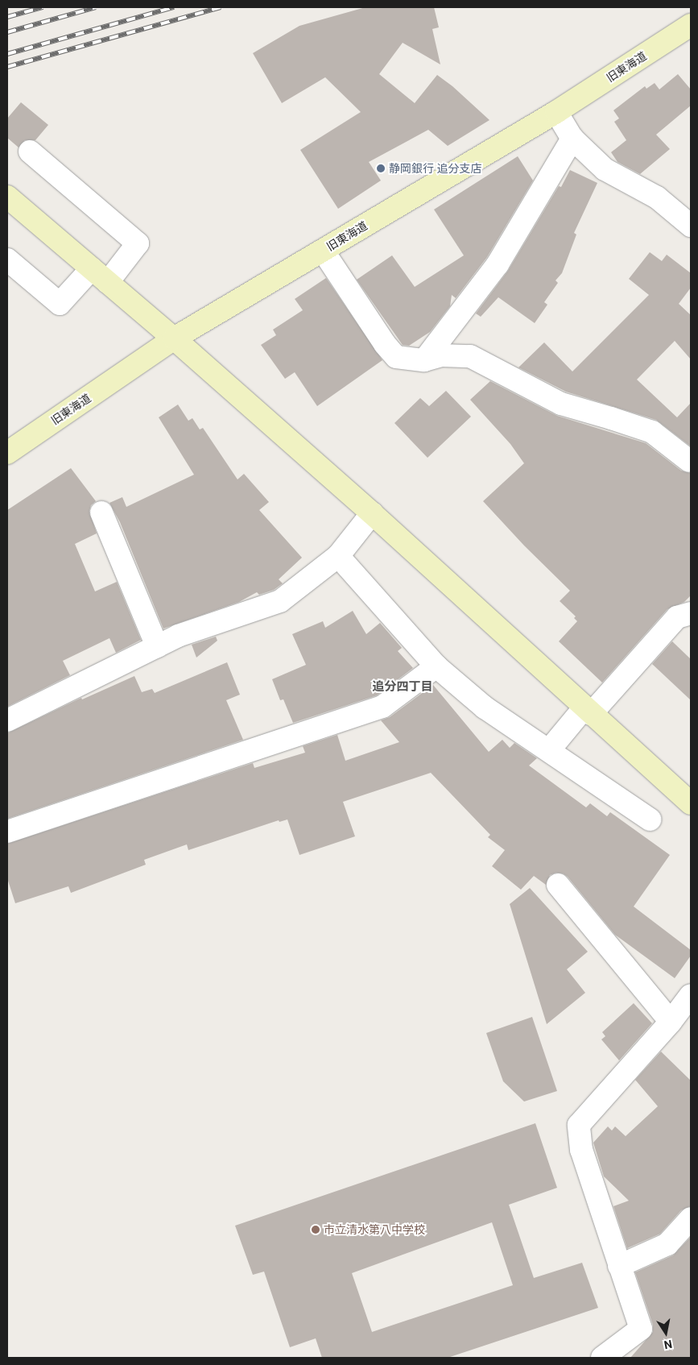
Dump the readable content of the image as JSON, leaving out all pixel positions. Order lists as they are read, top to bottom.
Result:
{
  "streets": {
    "street": ["旧東海道"]
  },
  "districts": ["追分四丁目"],
  "places": ["静岡銀行 追分支店", "市立清水第八中学校"],
  "north": "bottom"
}
